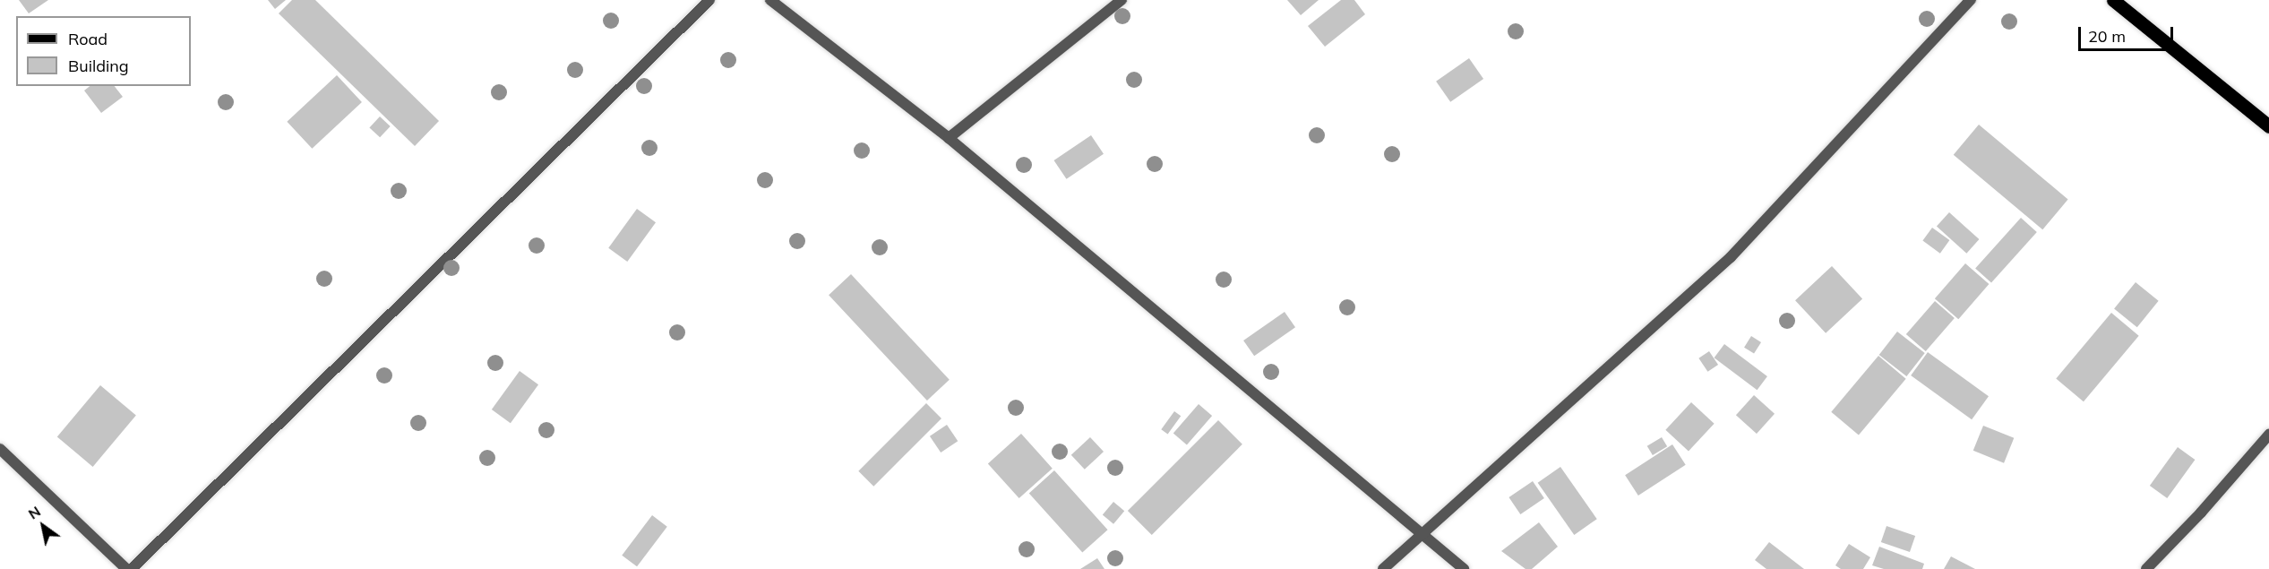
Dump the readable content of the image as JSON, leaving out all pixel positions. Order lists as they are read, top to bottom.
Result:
{
  "legend": ["Road", "Building"],
  "scale_bar": "20 m",
  "north": "top left"
}
